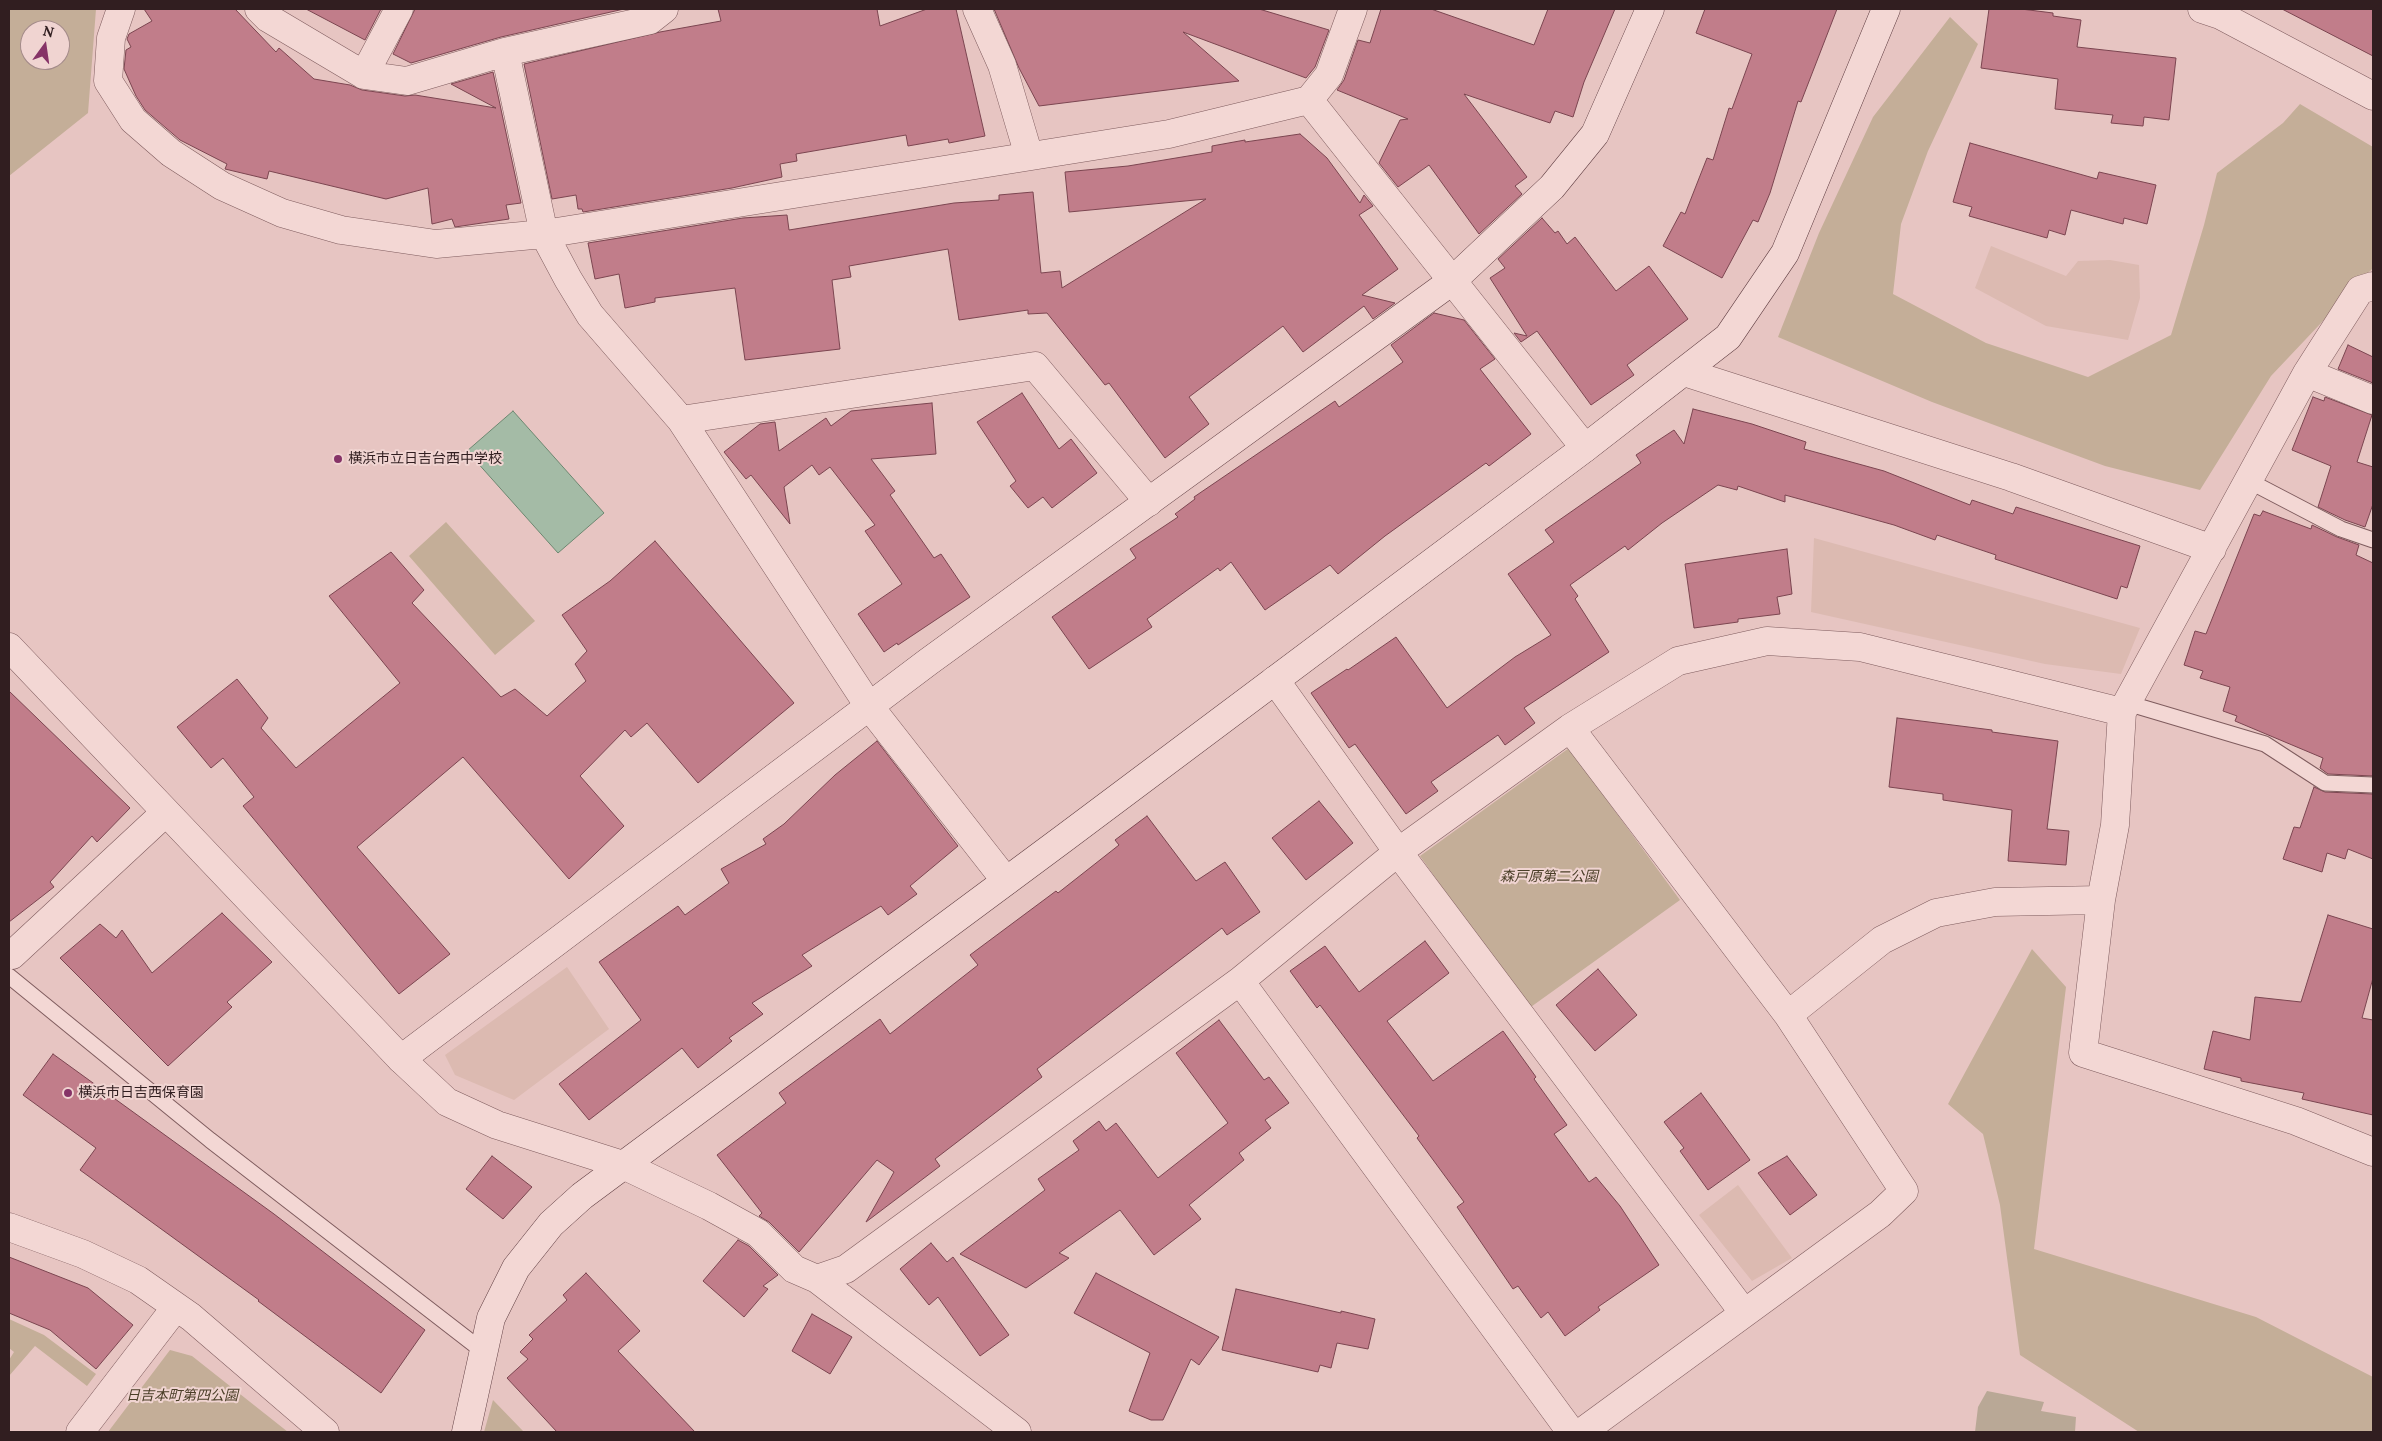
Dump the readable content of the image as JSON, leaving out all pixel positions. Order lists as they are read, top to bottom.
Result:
{
  "parks": ["森戸原第二公園", "日吉本町第四公園"],
  "places": ["横浜市立日吉台西中学校", "横浜市日吉西保育園"],
  "north": "top"
}
